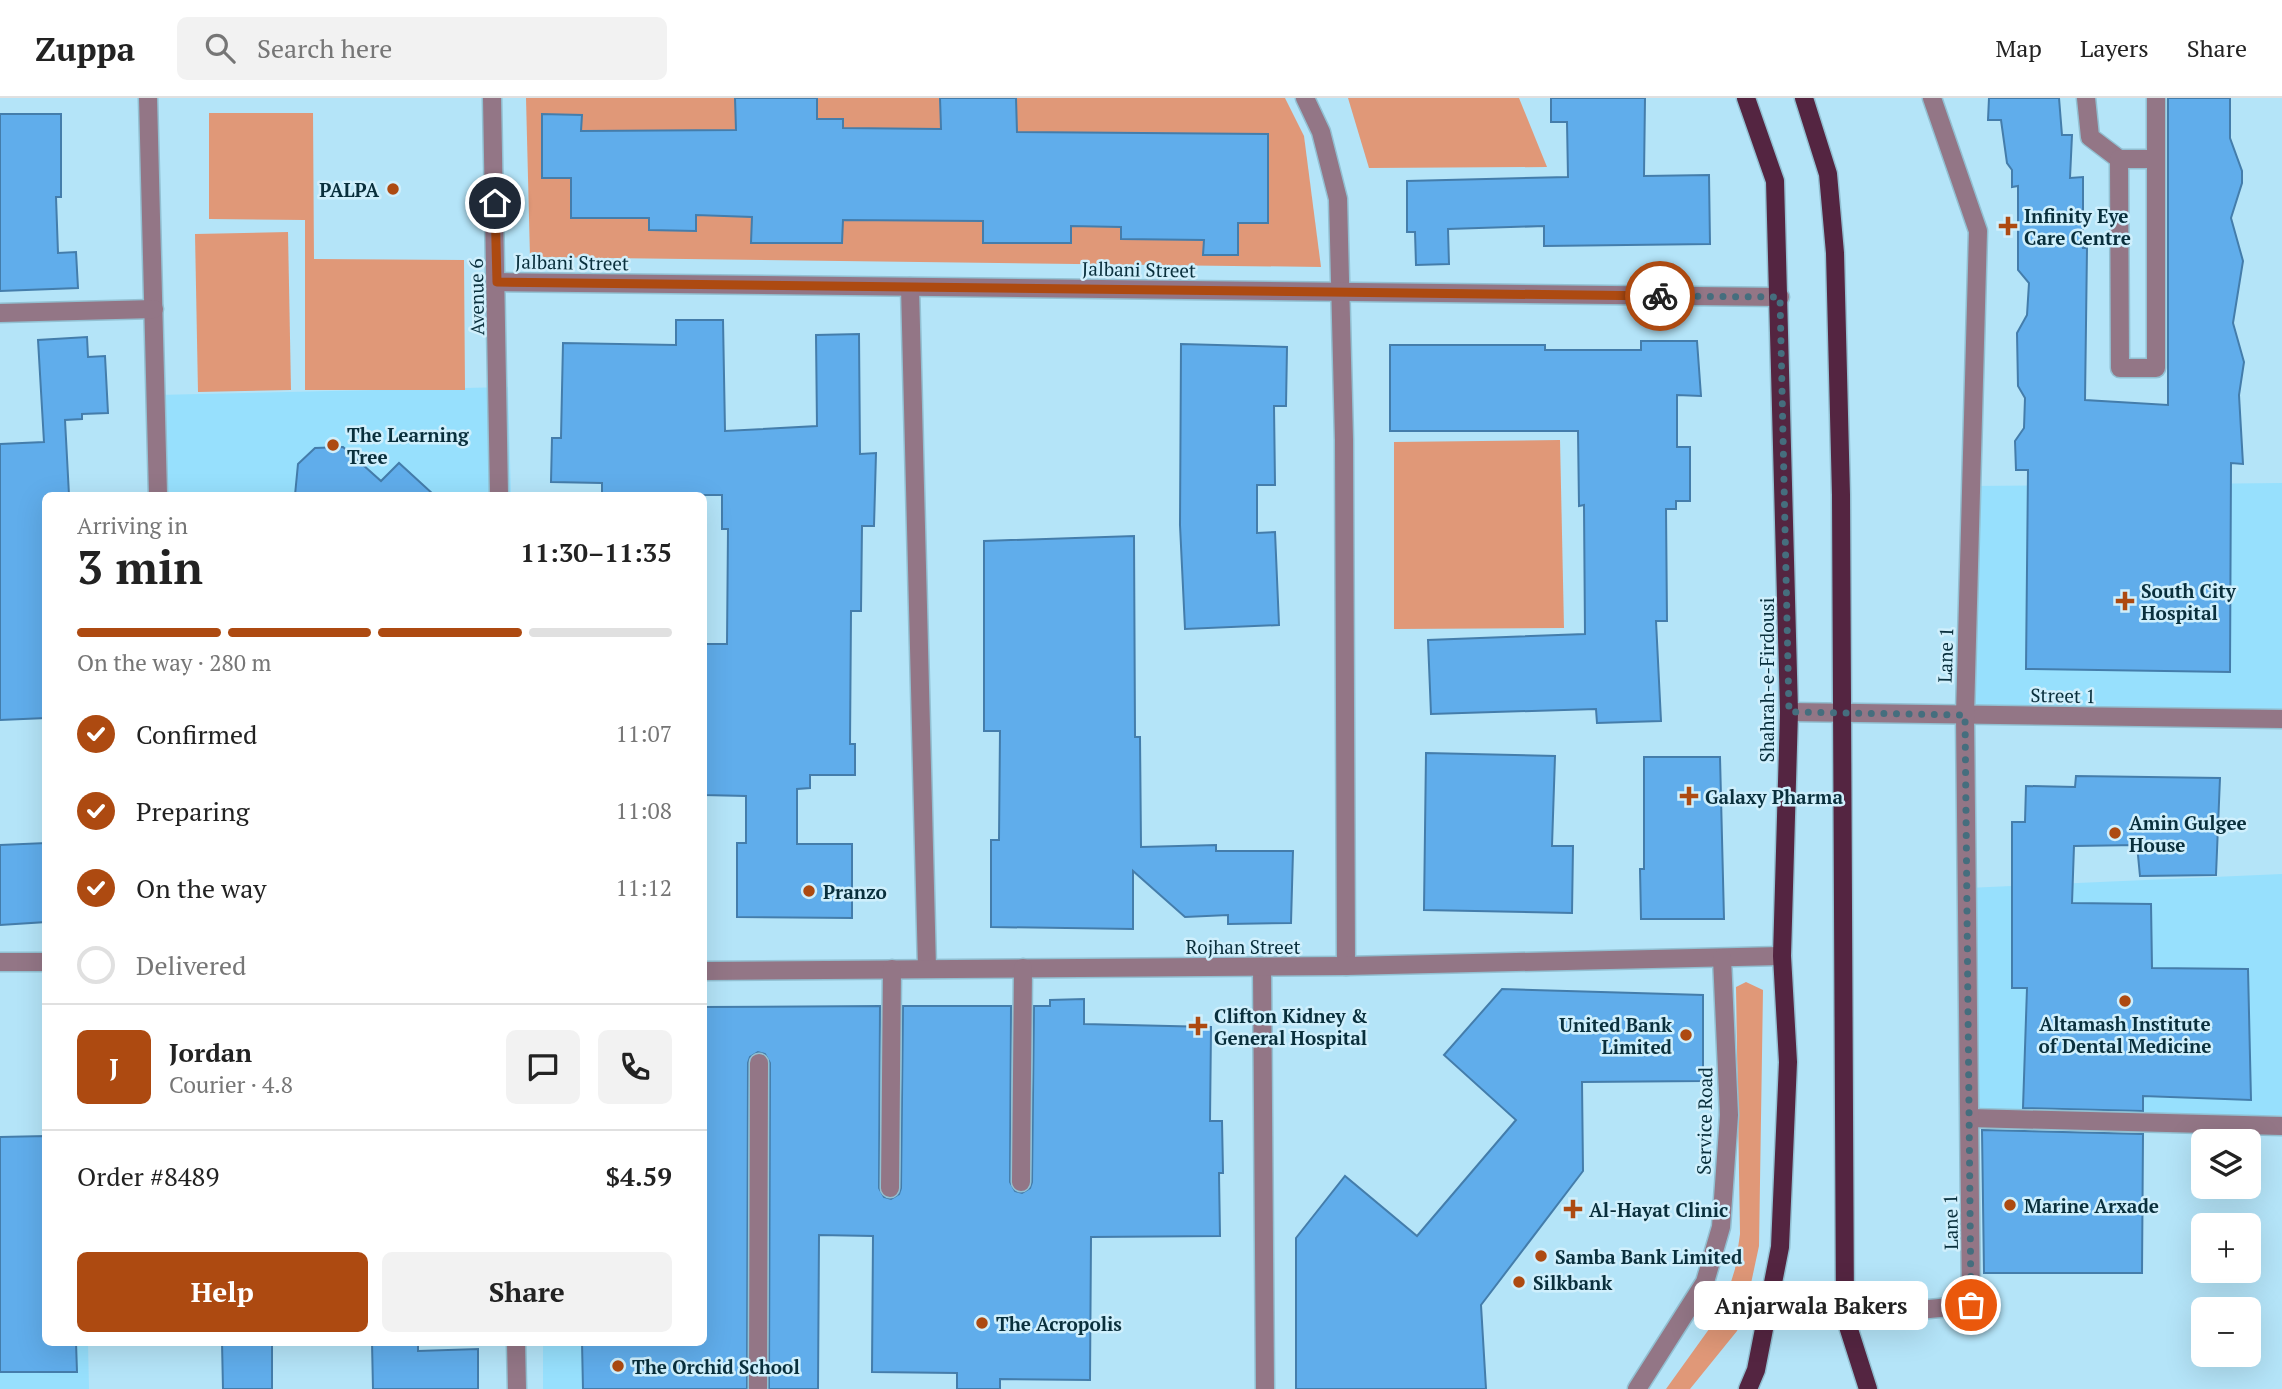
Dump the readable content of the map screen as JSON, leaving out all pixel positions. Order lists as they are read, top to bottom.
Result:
{
  "streets": {
    "main road": ["Shahrah-e-Firdousi"],
    "street": [
      "Jalbani Street",
      "Avenue 6",
      "Lane 1",
      "Street 1",
      "Rojhan Street",
      "Service Road"
    ]
  },
  "crossings": [
    ["Jalbani Street", "Avenue 6"],
    ["Jalbani Street", "Shahrah-e-Firdousi"],
    ["Lane 1", "Street 1"],
    ["Shahrah-e-Firdousi", "Street 1"],
    ["Shahrah-e-Firdousi", "Rojhan Street"],
    ["Rojhan Street", "Service Road"]
  ],
  "places": {
    "other": [
      "PALPA",
      "The Learning Tree",
      "Amin Gulgee House",
      "Pranzo",
      "Altamash Institute of Dental Medicine",
      "United Bank Limited",
      "Marine Arxade",
      "Samba Bank Limited",
      "Silkbank",
      "Anjarwala Bakers",
      "The Acropolis",
      "The Orchid School"
    ],
    "health": [
      "Infinity Eye Care Centre",
      "South City Hospital",
      "Galaxy Pharma",
      "Clifton Kidney & General Hospital",
      "Al-Hayat Clinic"
    ]
  },
  "page": {
    "header": "Zuppa",
    "search": "Search here",
    "nav": ["Map", "Layers", "Share"],
    "heading": ["3 min", "Arriving in", "11:30–11:35"],
    "panel": [
      "Jordan",
      "Courier · 4.8",
      "Order #8489",
      "$4.59"
    ],
    "bar": "On the way · 280 m",
    "list": [
      ["Confirmed", "11:07"],
      ["Preparing", "11:08"],
      ["On the way", "11:12"],
      "Delivered"
    ],
    "round": "J",
    "map_buttons": ["+", "−"],
    "buttons": ["Help", "Share"],
    "bubble": "Anjarwala Bakers"
  }
}
